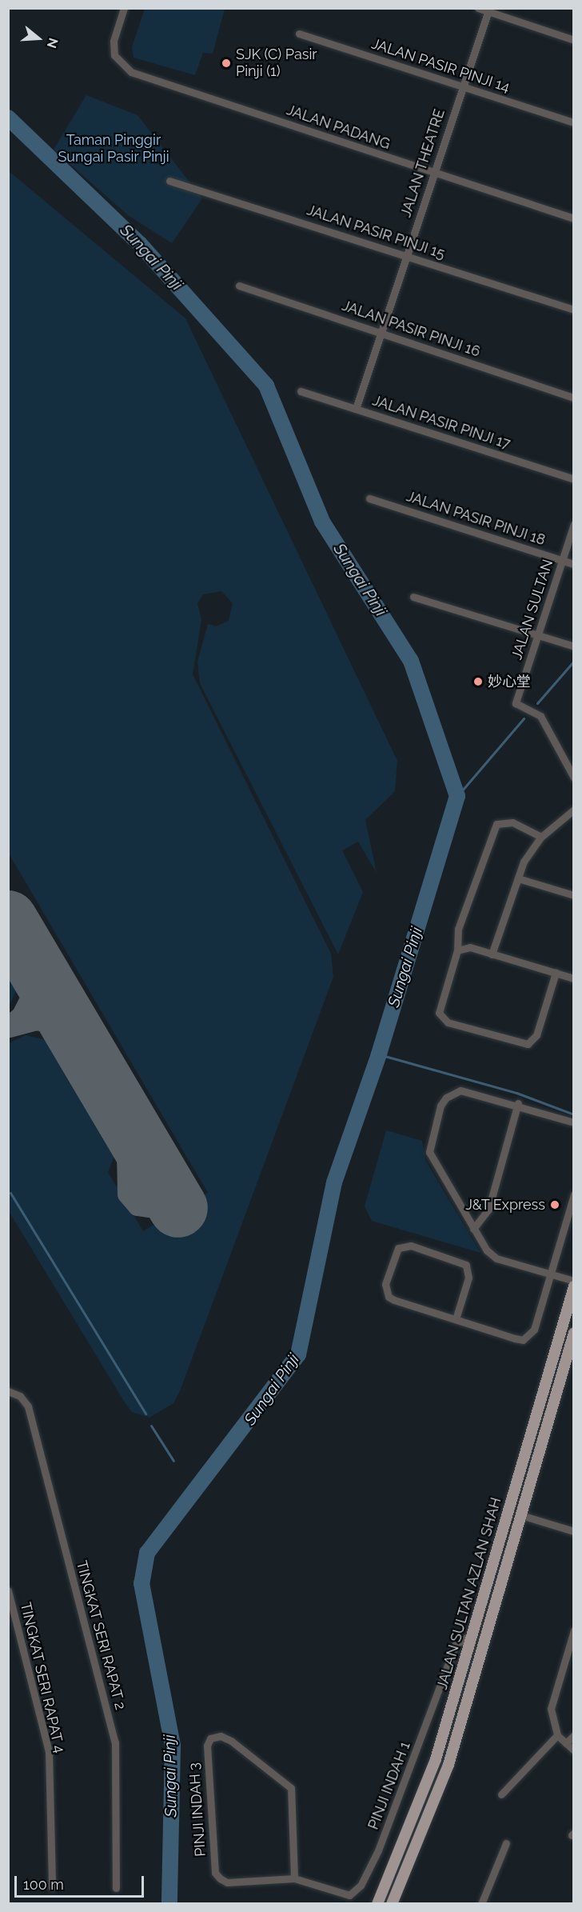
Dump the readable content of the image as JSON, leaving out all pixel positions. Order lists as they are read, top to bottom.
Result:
{
  "streets": {
    "main road": ["JALAN SULTAN AZLAN SHAH"],
    "street": [
      "JALAN PASIR PINJI 14",
      "JALAN PADANG",
      "JALAN THEATRE",
      "JALAN PASIR PINJI 15",
      "JALAN PASIR PINJI 16",
      "JALAN PASIR PINJI 17",
      "JALAN PASIR PINJI 18",
      "JALAN SULTAN",
      "TINGKAT SERI RAPAT 2",
      "TINGKAT SERI RAPAT 4",
      "PINJI INDAH 1",
      "PINJI INDAH 3"
    ]
  },
  "crossings": [
    ["JALAN PASIR PINJI 14", "JALAN THEATRE"],
    ["JALAN PADANG", "JALAN THEATRE"],
    ["JALAN THEATRE", "JALAN PASIR PINJI 15"],
    ["JALAN THEATRE", "JALAN PASIR PINJI 16"],
    ["JALAN THEATRE", "JALAN PASIR PINJI 17"],
    ["JALAN PASIR PINJI 18", "JALAN SULTAN"],
    ["JALAN SULTAN AZLAN SHAH", "PINJI INDAH 1"],
    ["PINJI INDAH 1", "PINJI INDAH 3"]
  ],
  "water": ["Sungai Pinji"],
  "parks": ["Taman Pinggir Sungai Pasir Pinji"],
  "places": ["SJK (C) Pasir Pinji (1)", "妙心堂", "J&T Express"],
  "scale_bar": "100 m",
  "north": "right"
}
